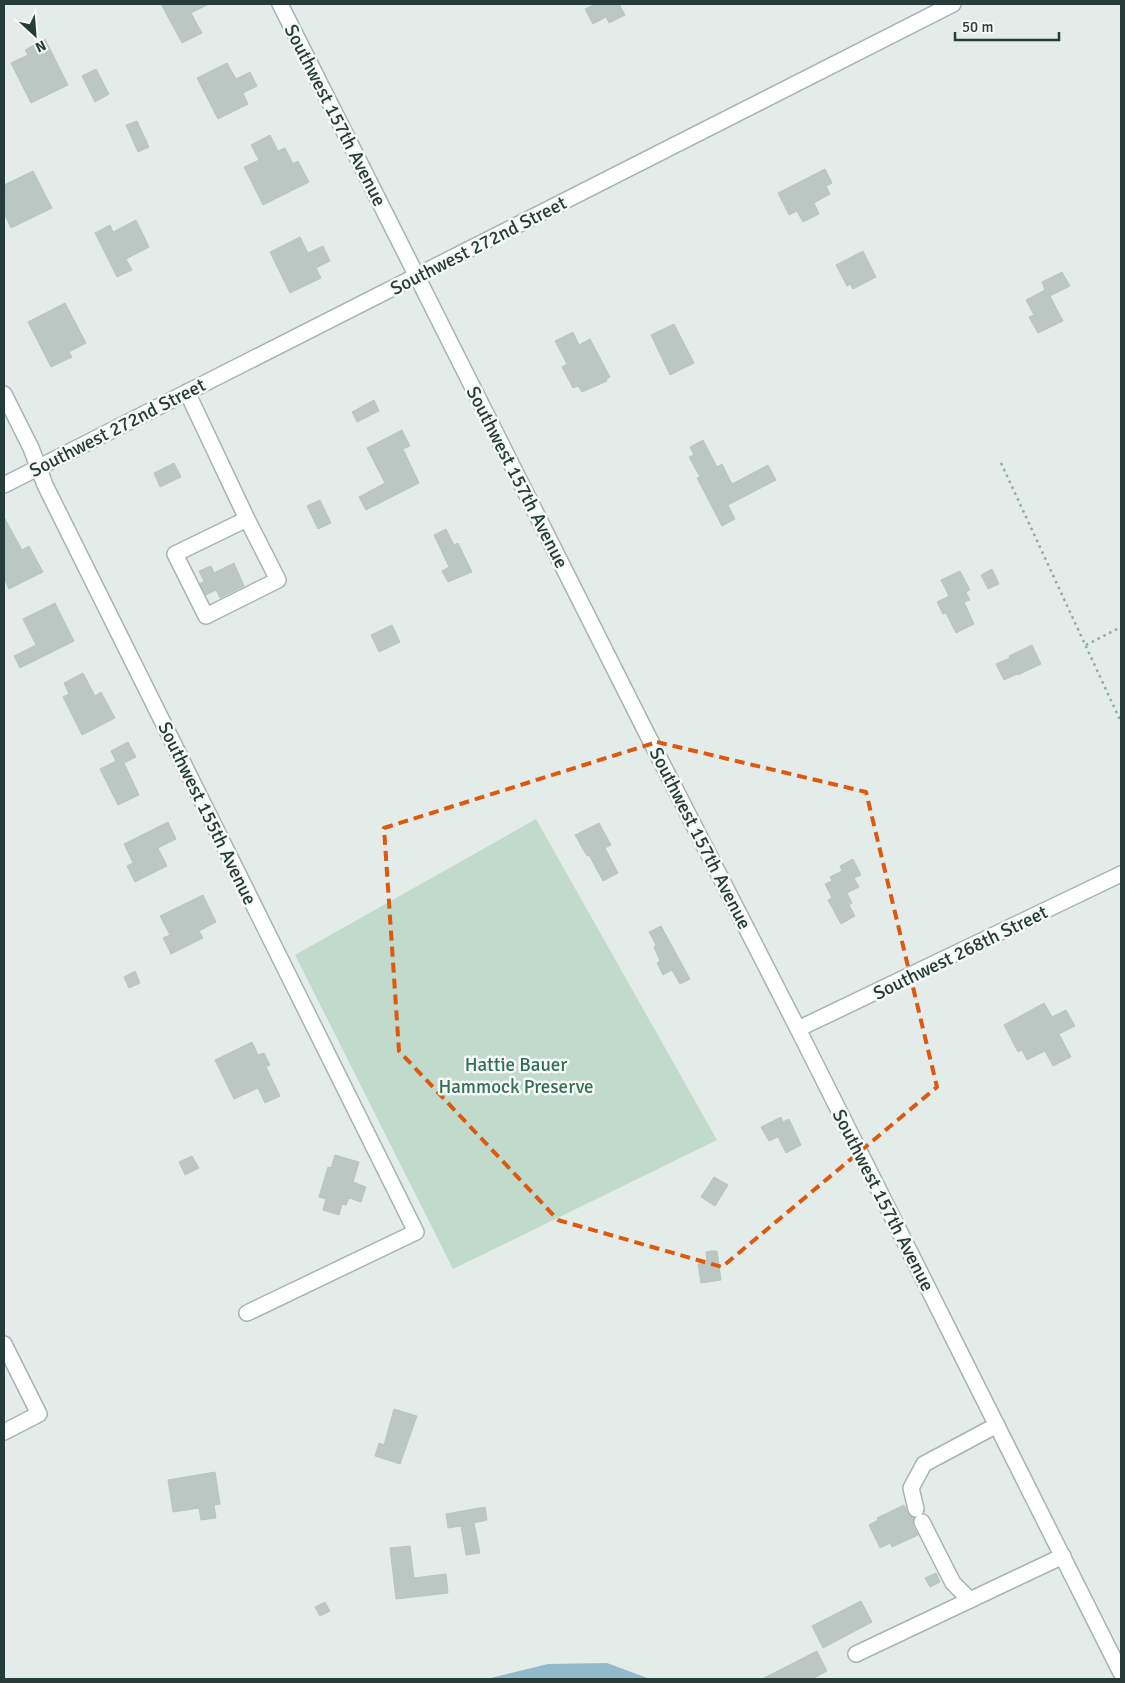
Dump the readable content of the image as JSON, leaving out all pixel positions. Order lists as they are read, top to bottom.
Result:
{
  "streets": {
    "street": [
      "Southwest 157th Avenue",
      "Southwest 272nd Street",
      "Southwest 155th Avenue",
      "Southwest 268th Street"
    ]
  },
  "crossings": [
    ["Southwest 157th Avenue", "Southwest 272nd Street"],
    ["Southwest 157th Avenue", "Southwest 268th Street"],
    ["Southwest 272nd Street", "Southwest 155th Avenue"]
  ],
  "parks": ["Hattie Bauer Hammock Preserve"],
  "scale_bar": "50 m",
  "north": "bottom right"
}
